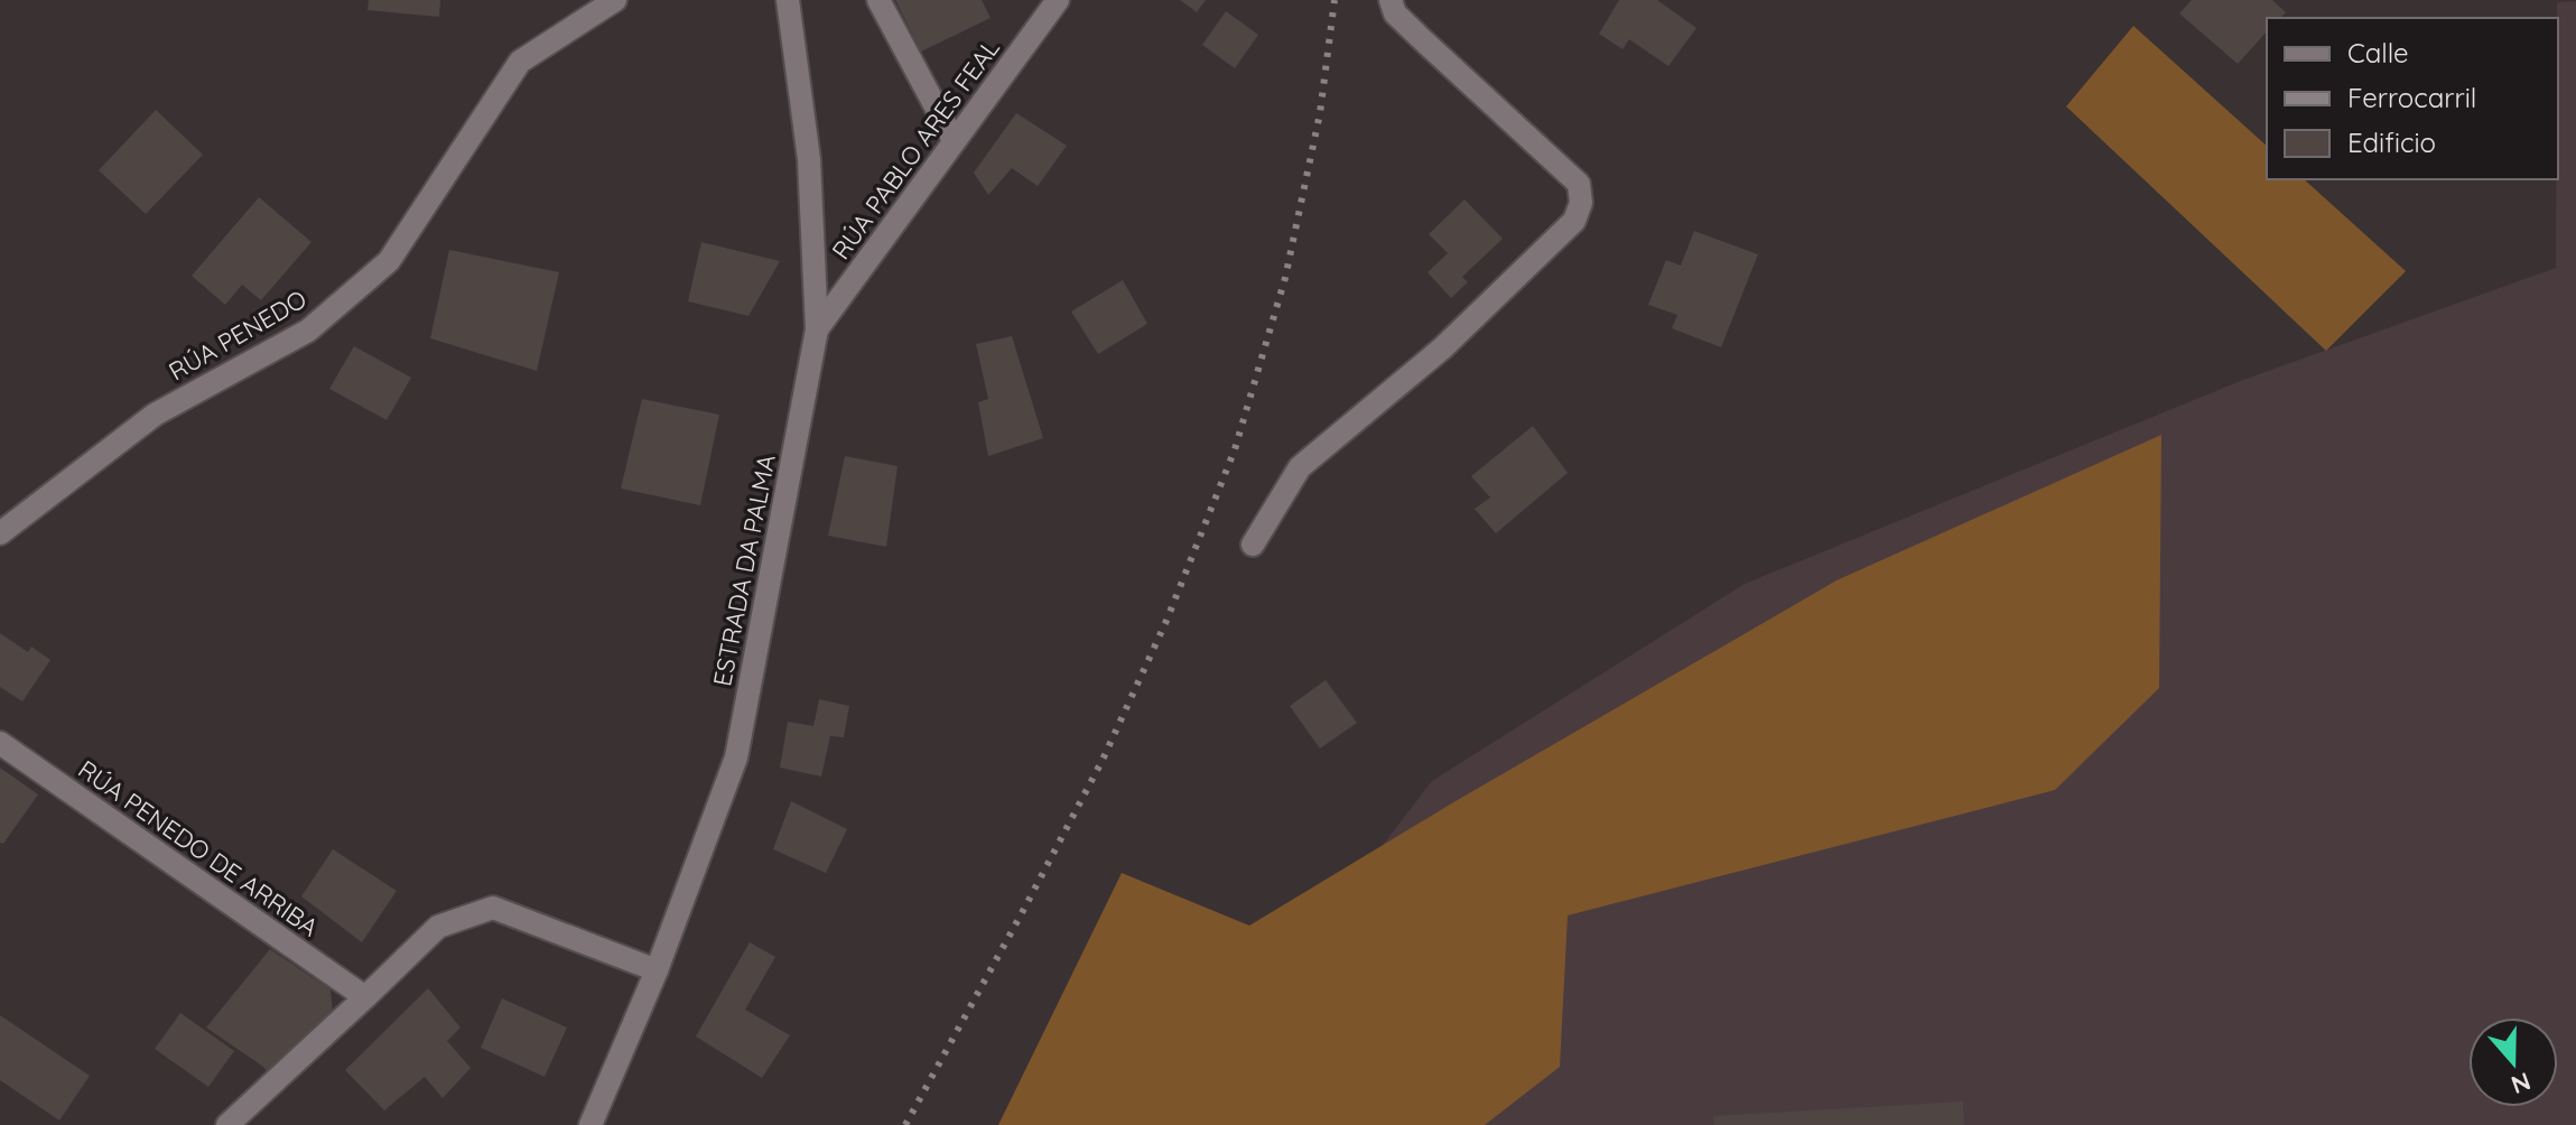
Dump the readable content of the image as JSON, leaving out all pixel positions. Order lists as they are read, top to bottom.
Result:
{
  "streets": {
    "street": [
      "RÚA PABLO ARES FEAL",
      "RÚA PENEDO",
      "ESTRADA DA PALMA",
      "RÚA PENEDO DE ARRIBA"
    ]
  },
  "crossings": [
    ["RÚA PABLO ARES FEAL", "ESTRADA DA PALMA"]
  ],
  "legend": ["Calle", "Ferrocarril", "Edificio"],
  "north": "bottom"
}
